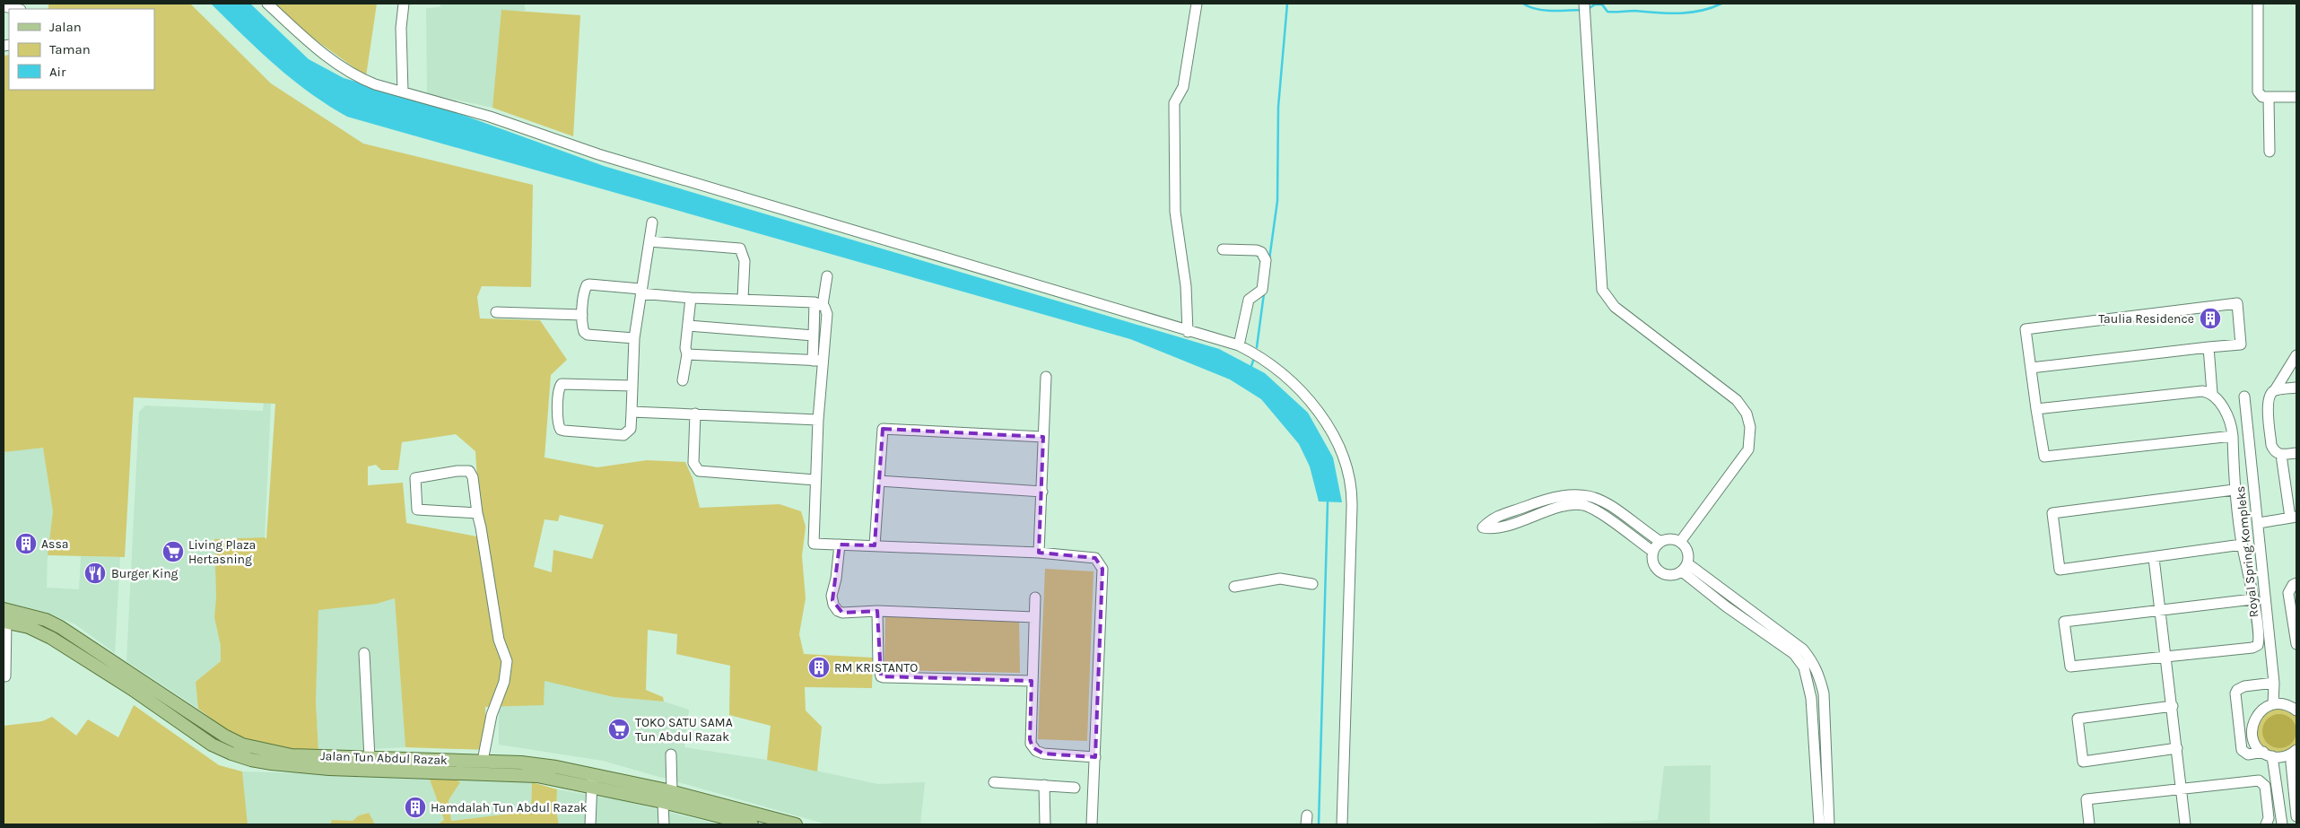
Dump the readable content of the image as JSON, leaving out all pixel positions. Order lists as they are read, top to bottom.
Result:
{
  "streets": {
    "main road": ["Jalan Tun Abdul Razak"],
    "street": ["Royal Spring Kompleks"]
  },
  "places": {
    "building": [
      "Taulia Residence",
      "Assa",
      "RM KRISTANTO",
      "Hamdalah Tun Abdul Razak"
    ],
    "supermarket": ["Living Plaza Hertasning", "TOKO SATU SAMA Tun Abdul Razak"],
    "restaurant": ["Burger King"]
  },
  "legend": ["Jalan", "Taman", "Air"]
}
